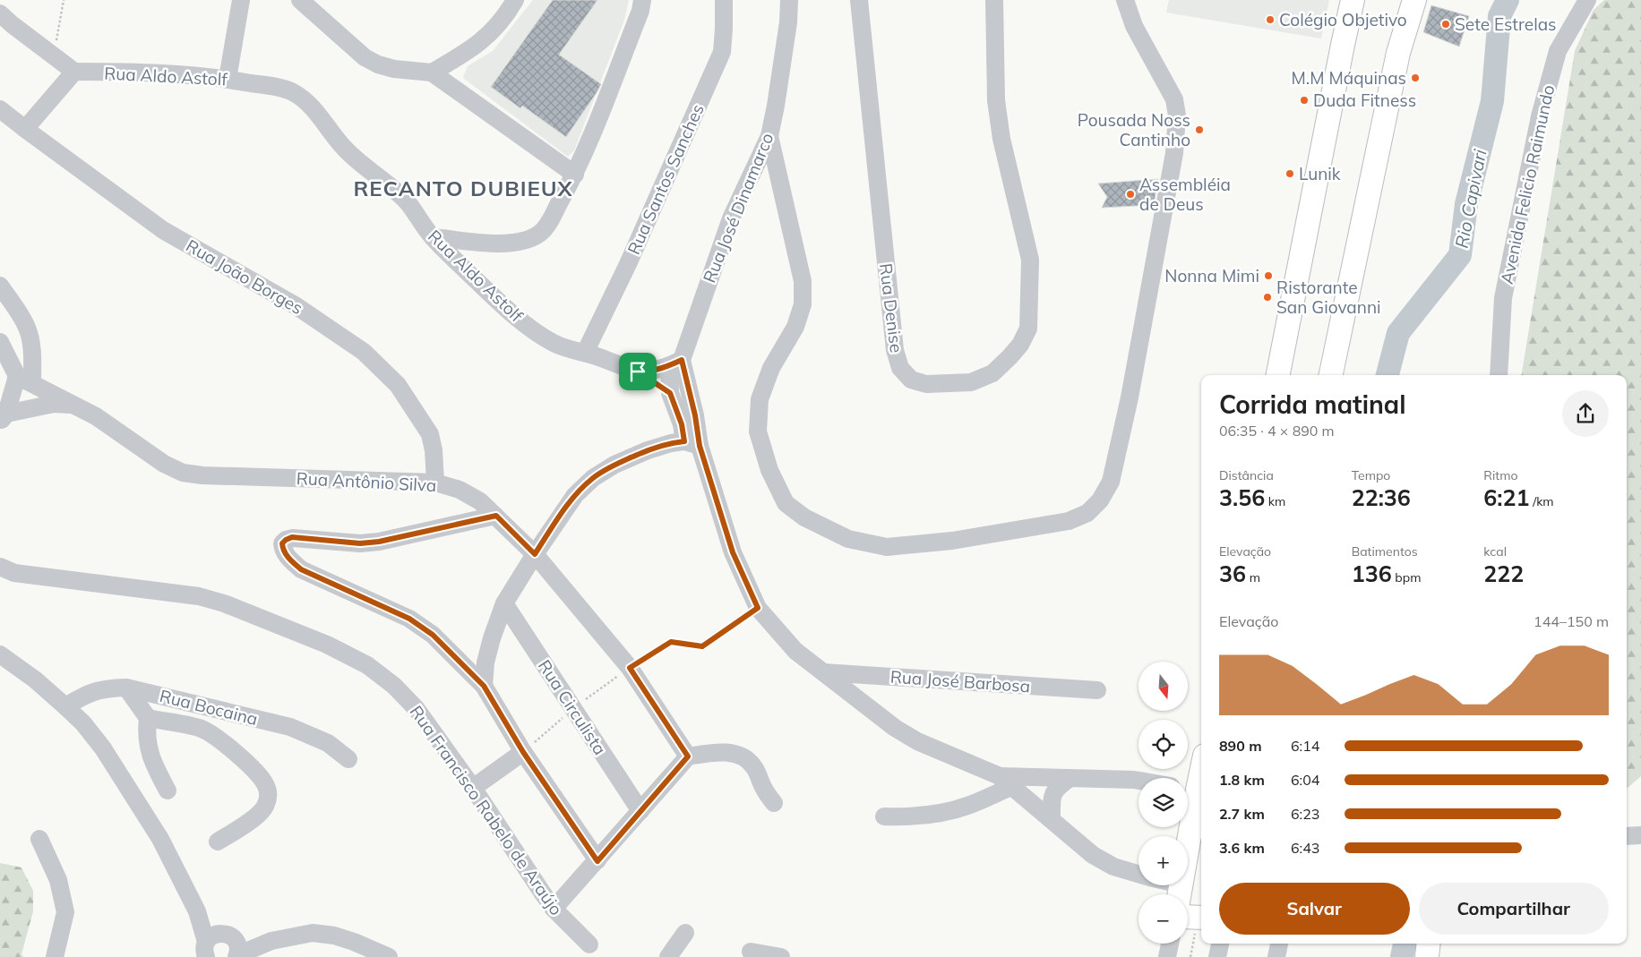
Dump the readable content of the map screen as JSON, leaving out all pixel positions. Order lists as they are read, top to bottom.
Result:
{
  "streets": {
    "street": [
      "Rua Aldo Astolf",
      "Rua Santos Sanches",
      "Avenida Felicio Raimundo",
      "Rua José Dinamarco",
      "Rua João Borges",
      "Rua Denise",
      "Rua Antônio Silva",
      "Rua José Barbosa",
      "Rua Bocaina",
      "Rua Circulista",
      "Rua Francisco Rabelo de Araújo"
    ]
  },
  "crossings": [
    ["Rua Aldo Astolf", "Rua Santos Sanches"],
    ["Rua Aldo Astolf", "Rua José Dinamarco"],
    ["Rua João Borges", "Rua Antônio Silva"]
  ],
  "districts": ["RECANTO DUBIEUX"],
  "water": ["Rio Capivari"],
  "places": [
    "Colégio Objetivo",
    "Sete Estrelas",
    "M.M Máquinas",
    "Duda Fitness",
    "Pousada Noss Cantinho",
    "Lunik",
    "Assembléia de Deus",
    "Nonna Mimi",
    "Ristorante San Giovanni"
  ],
  "north": "bottom",
  "page": {
    "heading": ["Corrida matinal", "06:35 · 4 × 890 m"],
    "stats": [
      ["Distância", "3.56 km"],
      ["Tempo", "22:36"],
      ["Ritmo", "6:21 /km"],
      ["Elevação", "36 m"],
      ["Batimentos", "136 bpm"],
      ["kcal", "222"]
    ],
    "chart": ["Elevação", "144–150 m"],
    "map_buttons": ["+", "−"],
    "list": [
      {
        "name": "890 m",
        "note": "6:14"
      },
      {
        "name": "1.8 km",
        "note": "6:04"
      },
      {
        "name": "2.7 km",
        "note": "6:23"
      },
      {
        "name": "3.6 km",
        "note": "6:43"
      }
    ],
    "buttons": ["Salvar", "Compartilhar"]
  }
}
